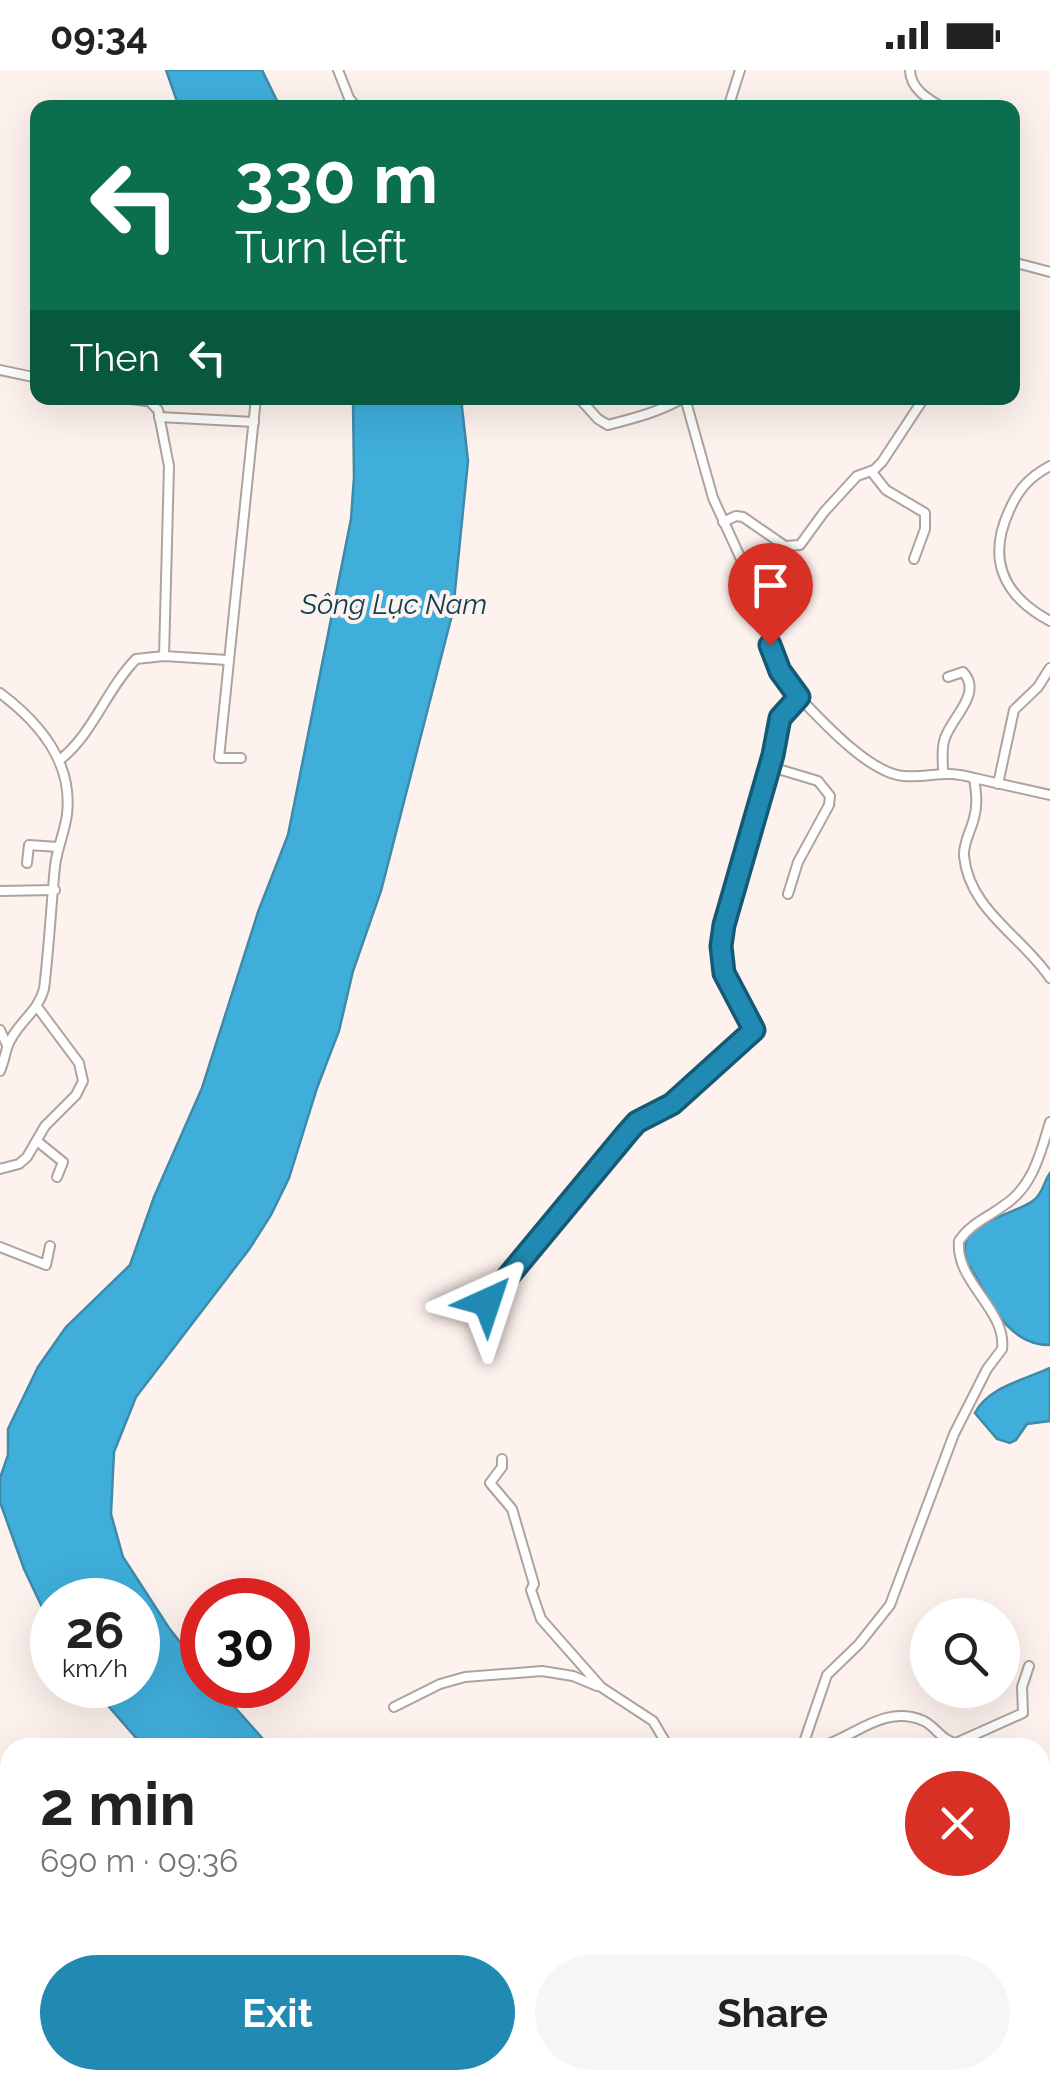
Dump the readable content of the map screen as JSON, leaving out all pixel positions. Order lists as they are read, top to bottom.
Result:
{
  "water": ["Sông Lục Nam"],
  "page": {
    "status": "09:34",
    "turn": ["330 m", "Turn left"],
    "then": "Then",
    "speed": "26 km/h",
    "limit": "30",
    "heading": ["2 min", "690 m · 09:36"],
    "buttons": ["Exit", "Share"]
  }
}
